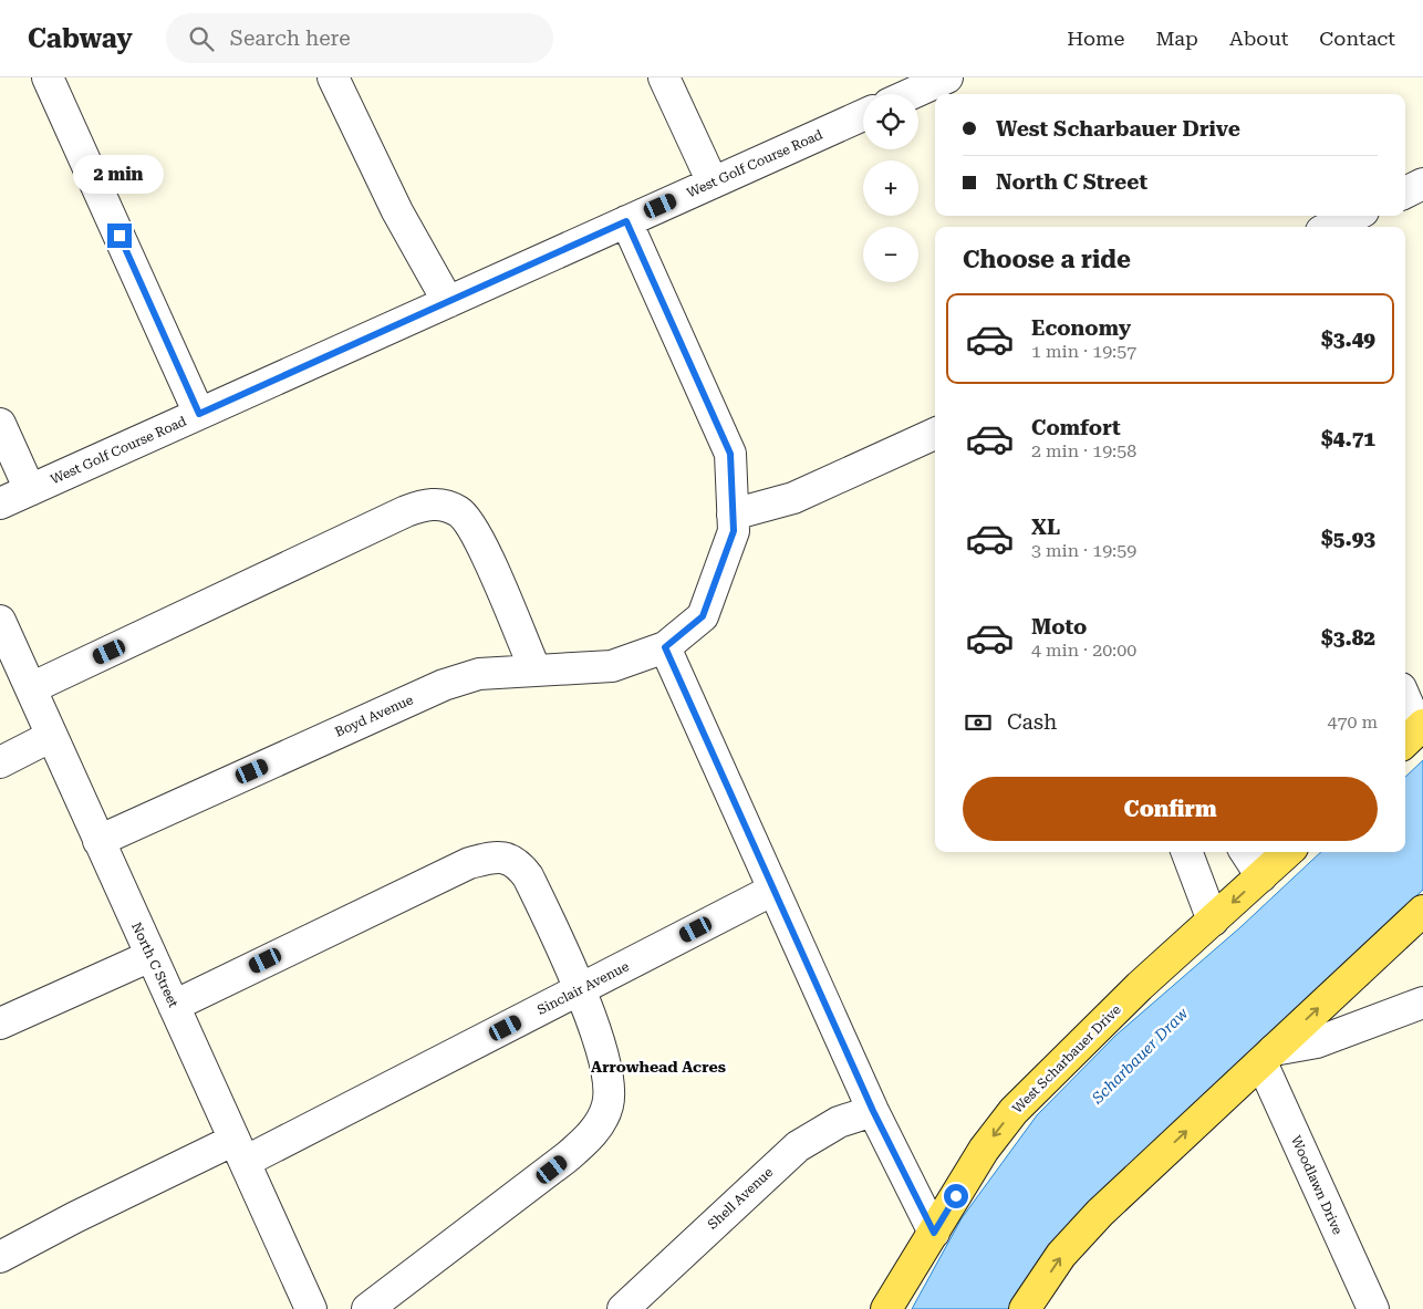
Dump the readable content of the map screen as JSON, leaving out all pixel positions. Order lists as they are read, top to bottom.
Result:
{
  "streets": {
    "main road": ["West Scharbauer Drive"],
    "street": [
      "West Golf Course Road",
      "Boyd Avenue",
      "North C Street",
      "Sinclair Avenue",
      "Woodlawn Drive",
      "Shell Avenue"
    ]
  },
  "crossings": [
    ["West Golf Course Road", "Boyd Avenue"],
    ["Boyd Avenue", "North C Street"],
    ["North C Street", "Sinclair Avenue"]
  ],
  "districts": ["Arrowhead Acres"],
  "water": ["Scharbauer Draw"],
  "page": {
    "header": "Cabway",
    "search": "Search here",
    "nav": [
      "Home",
      "Map",
      "About",
      "Contact"
    ],
    "map_buttons": ["+", "−"],
    "banner": ["West Scharbauer Drive", "North C Street"],
    "bubble": "2 min",
    "heading": "Choose a ride",
    "list": [
      {
        "name": "Economy",
        "note": "1 min · 19:57",
        "value": "$3.49"
      },
      {
        "name": "Comfort",
        "note": "2 min · 19:58",
        "value": "$4.71"
      },
      {
        "name": "XL",
        "note": "3 min · 19:59",
        "value": "$5.93"
      },
      {
        "name": "Moto",
        "note": "4 min · 20:00",
        "value": "$3.82"
      }
    ],
    "pay": ["Cash", "470 m"],
    "buttons": "Confirm"
  }
}
